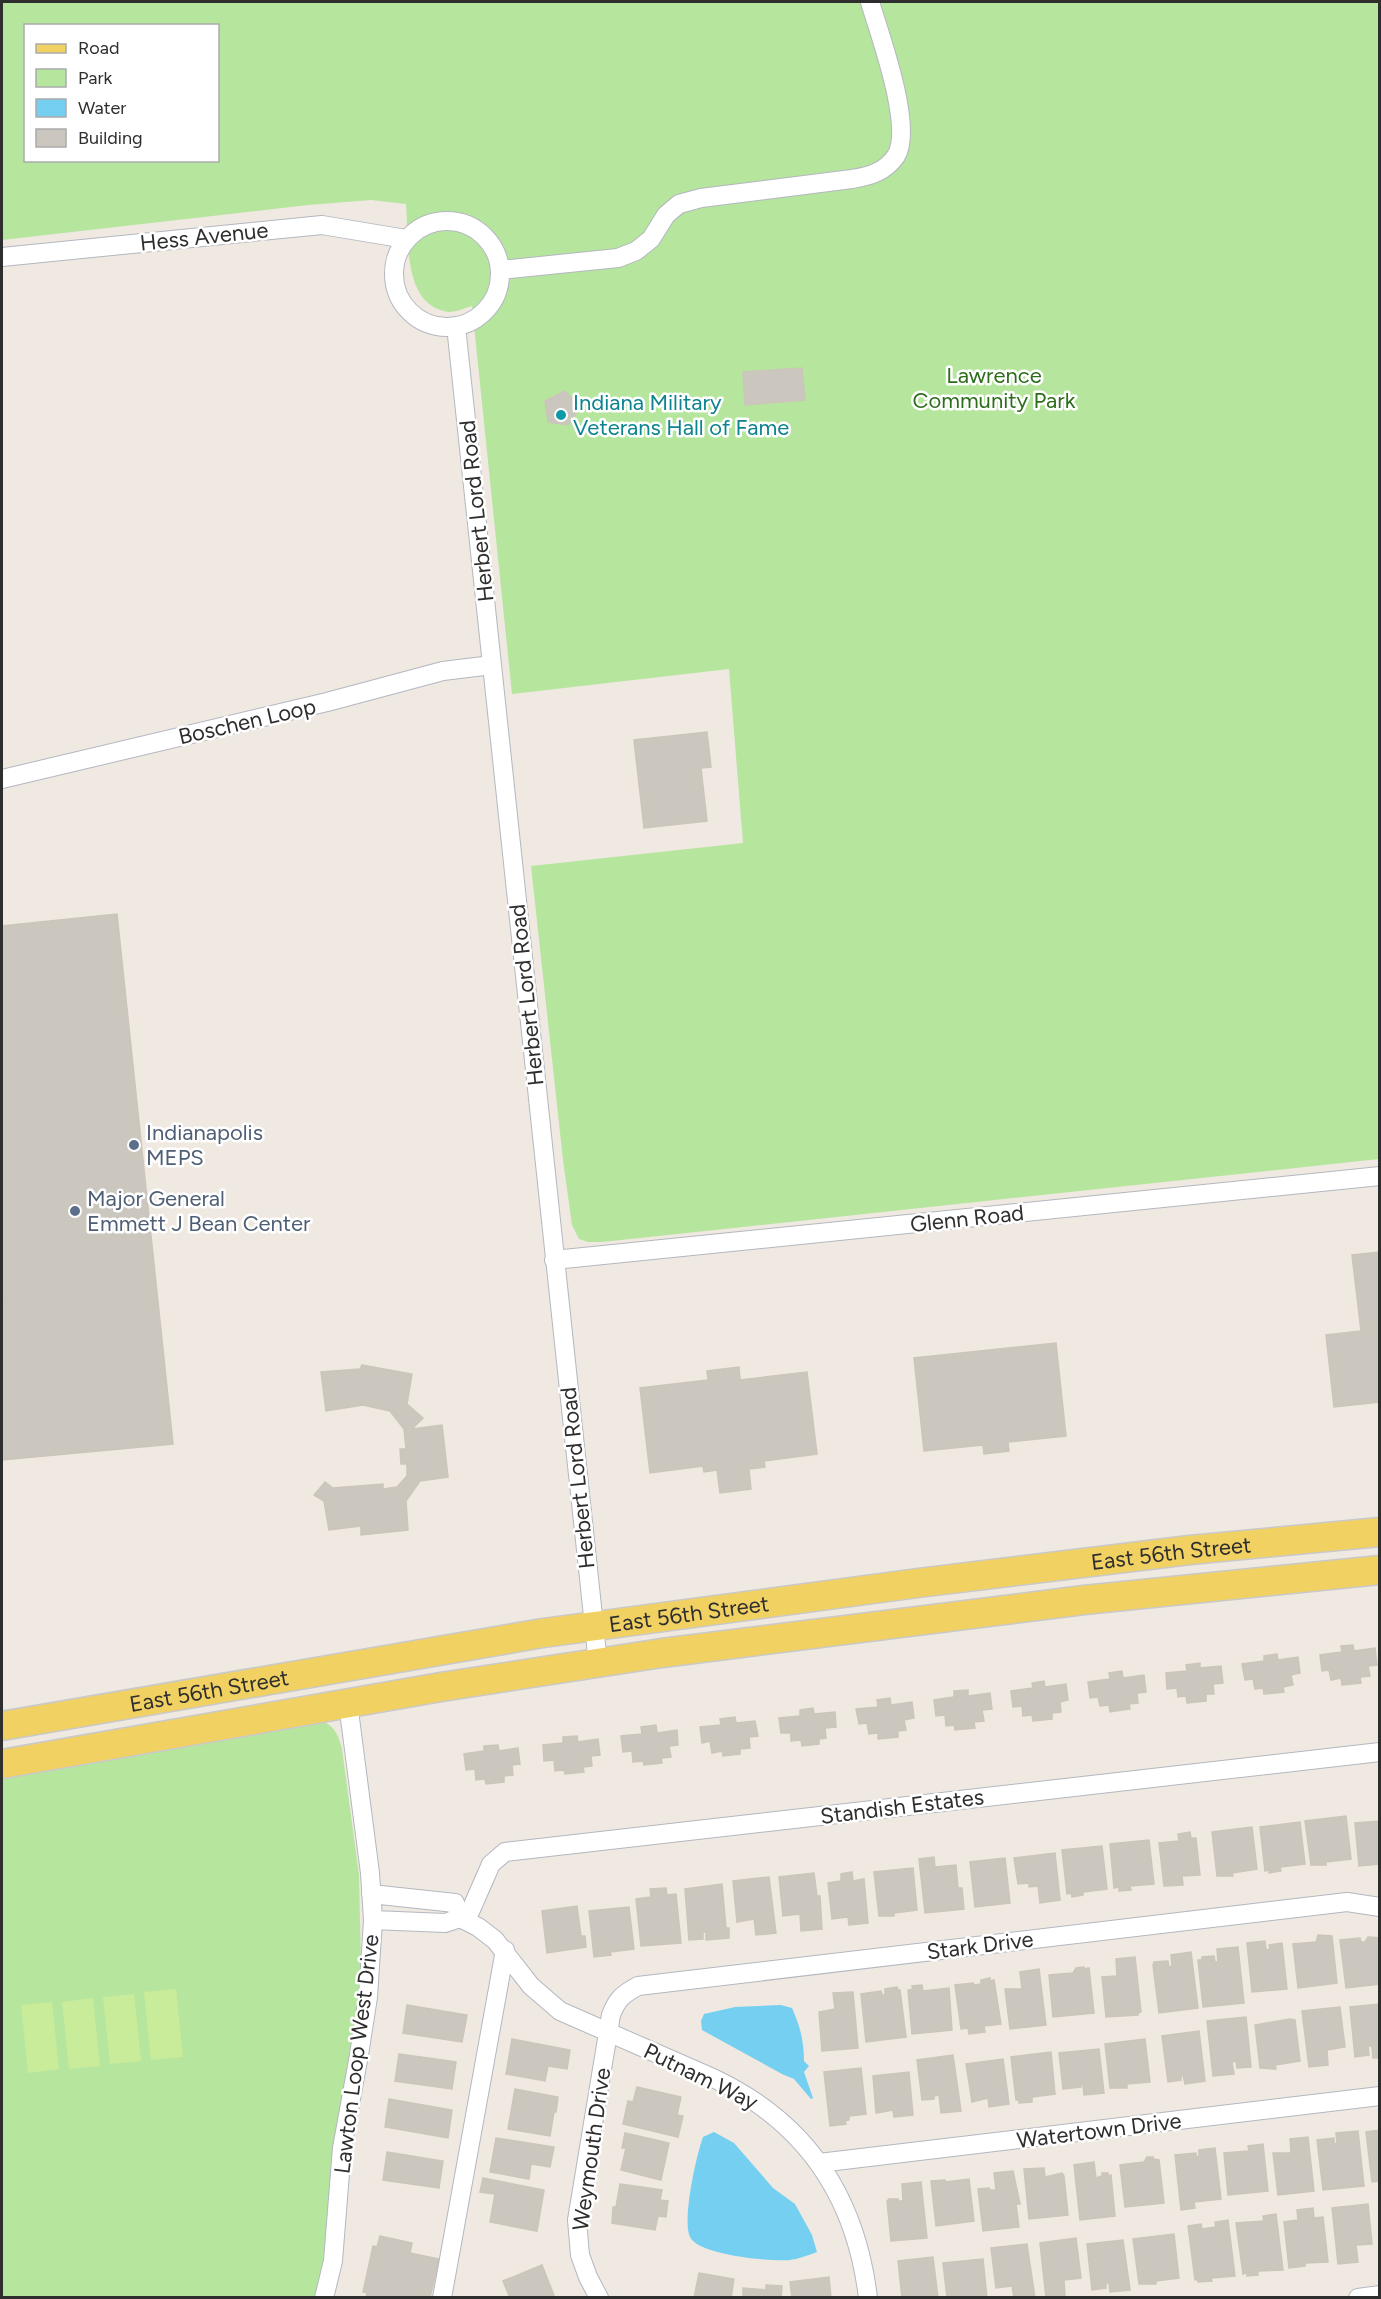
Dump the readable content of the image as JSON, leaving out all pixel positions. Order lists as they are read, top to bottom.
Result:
{
  "streets": {
    "main road": ["East 56th Street"],
    "street": [
      "Hess Avenue",
      "Herbert Lord Road",
      "Boschen Loop",
      "Glenn Road",
      "Standish Estates",
      "Stark Drive",
      "Lawton Loop West Drive",
      "Putnam Way",
      "Watertown Drive",
      "Weymouth Drive"
    ]
  },
  "crossings": [
    ["Hess Avenue", "Herbert Lord Road"],
    ["Herbert Lord Road", "Boschen Loop"],
    ["Herbert Lord Road", "Glenn Road"],
    ["Herbert Lord Road", "East 56th Street"],
    ["East 56th Street", "Lawton Loop West Drive"],
    ["Standish Estates", "Putnam Way"],
    ["Stark Drive", "Putnam Way"],
    ["Stark Drive", "Weymouth Drive"],
    ["Lawton Loop West Drive", "Putnam Way"],
    ["Putnam Way", "Watertown Drive"],
    ["Putnam Way", "Weymouth Drive"]
  ],
  "parks": ["Lawrence Community Park"],
  "places": ["Indiana Military Veterans Hall of Fame", "Indianapolis MEPS", "Major General Emmett J Bean Center"],
  "legend": [
    "Road",
    "Park",
    "Water",
    "Building"
  ]
}
